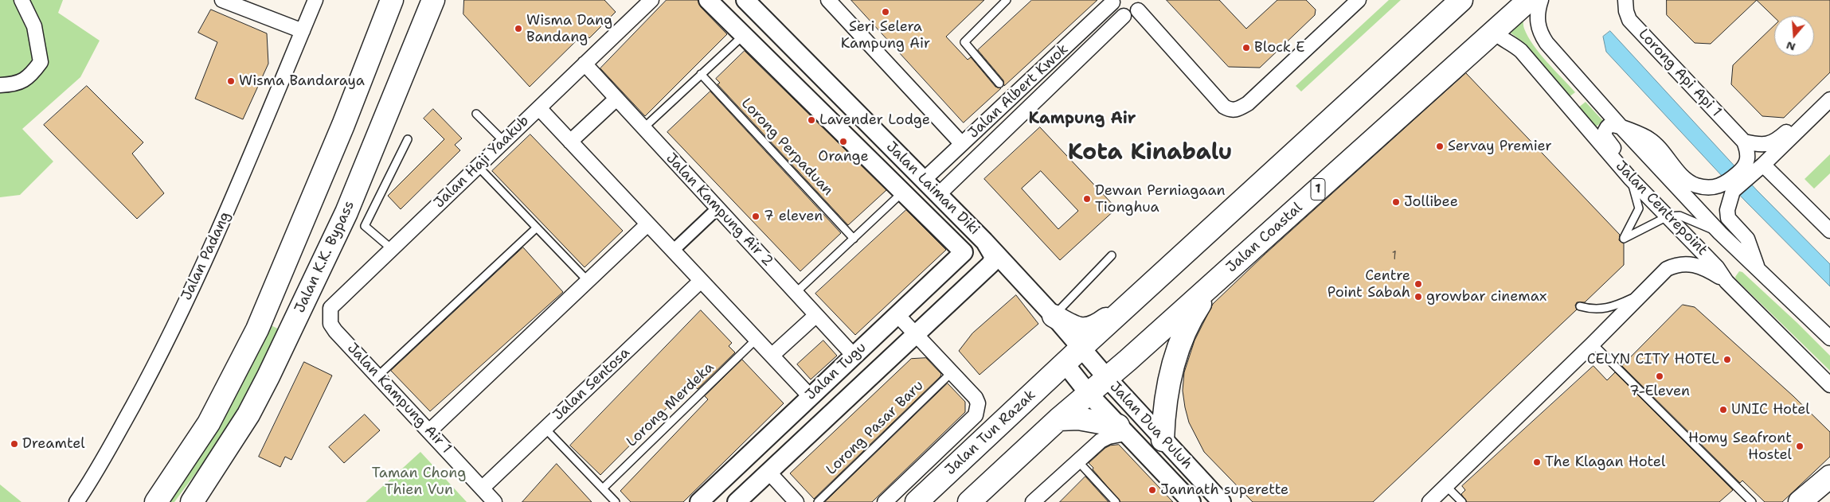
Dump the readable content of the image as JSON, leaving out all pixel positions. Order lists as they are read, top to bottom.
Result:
{
  "streets": {
    "main road": [
      "1",
      "Jalan Coastal",
      "Jalan K.K. Bypass",
      "Jalan Tun Razak"
    ],
    "street": [
      "Lorong Api Api 1",
      "Jalan Albert Kwok",
      "Jalan Haji Yaakub",
      "Jalan Laiman Diki",
      "Jalan Centrepoint",
      "Jalan Kampung Air 2",
      "Jalan Padang",
      "Jalan Tugu",
      "Jalan Sentosa",
      "Jalan Kampung Air 1",
      "Jalan Dua Puluh"
    ],
    "lane": ["Lorong Perpaduan", "Lorong Merdeka", "Lorong Pasar Baru"]
  },
  "crossings": [
    ["Jalan Albert Kwok", "Jalan Laiman Diki"],
    ["Jalan Haji Yaakub", "Jalan Kampung Air 2"],
    ["Jalan Haji Yaakub", "Jalan Kampung Air 1"],
    ["Jalan Laiman Diki", "Jalan Tugu"],
    ["Jalan Laiman Diki", "Jalan Dua Puluh"],
    ["Jalan Centrepoint", "Jalan Coastal"],
    ["Jalan Kampung Air 2", "Jalan Tugu"],
    ["Jalan Coastal", "Jalan Dua Puluh"],
    ["Jalan Sentosa", "Jalan Kampung Air 1"],
    ["Jalan Dua Puluh", "Jalan Tun Razak"]
  ],
  "districts": ["Kampung Air", "Kota Kinabalu"],
  "parks": ["Taman Chong Thien Vun"],
  "places": [
    "Seri Selera Kampung Air",
    "Wisma Dang Bandang",
    "Block E",
    "Wisma Bandaraya",
    "Lavender Lodge",
    "Orange",
    "Servay Premier",
    "Dewan Perniagaan Tionghua",
    "Jollibee",
    "7 eleven",
    "Centre Point Sabah",
    "growbar cinemax",
    "CELYN CITY HOTEL",
    "7-Eleven",
    "UNIC Hotel",
    "Dreamtel",
    "Homy Seafront Hostel",
    "The Klagan Hotel",
    "Jannath superette"
  ],
  "house_numbers": ["1"],
  "north": "bottom"
}
